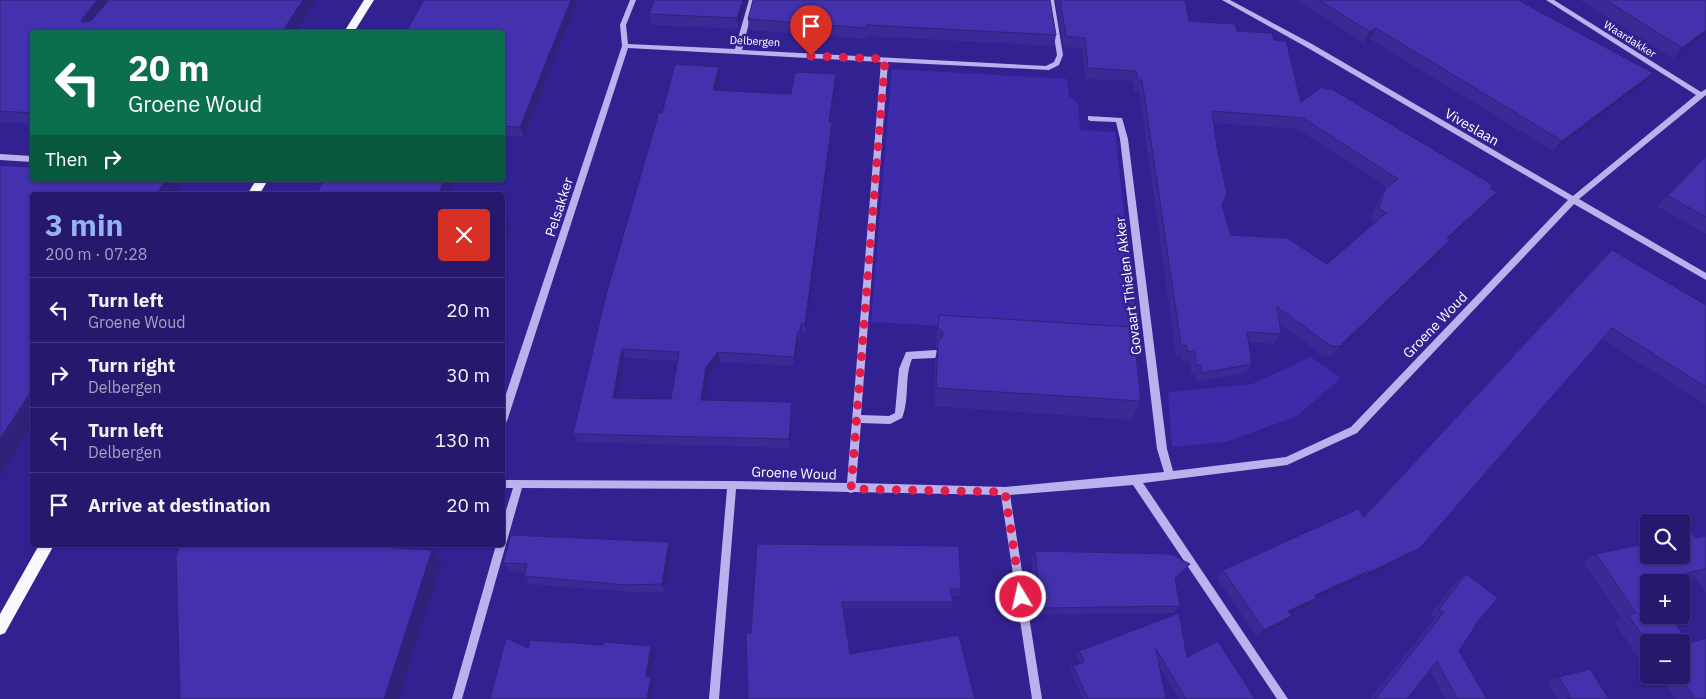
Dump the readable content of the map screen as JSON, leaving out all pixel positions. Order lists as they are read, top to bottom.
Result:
{
  "streets": {
    "street": [
      "Waardakker",
      "Delbergen",
      "Viveslaan",
      "Pelsakker",
      "Govaart Thielen Akker",
      "Groene Woud"
    ]
  },
  "crossings": [
    ["Waardakker", "Groene Woud"],
    ["Delbergen", "Pelsakker"],
    ["Viveslaan", "Groene Woud"],
    ["Govaart Thielen Akker", "Groene Woud"]
  ],
  "page": {
    "turn": ["20 m", "Groene Woud"],
    "then": "Then",
    "heading": ["3 min", "200 m · 07:28"],
    "list": [
      {
        "name": "Turn left",
        "note": "Groene Woud",
        "value": "20 m"
      },
      {
        "name": "Turn right",
        "note": "Delbergen",
        "value": "30 m"
      },
      {
        "name": "Turn left",
        "note": "Delbergen",
        "value": "130 m"
      },
      {
        "name": "Arrive at destination",
        "value": "20 m"
      }
    ],
    "map_buttons": ["+", "−"]
  }
}
